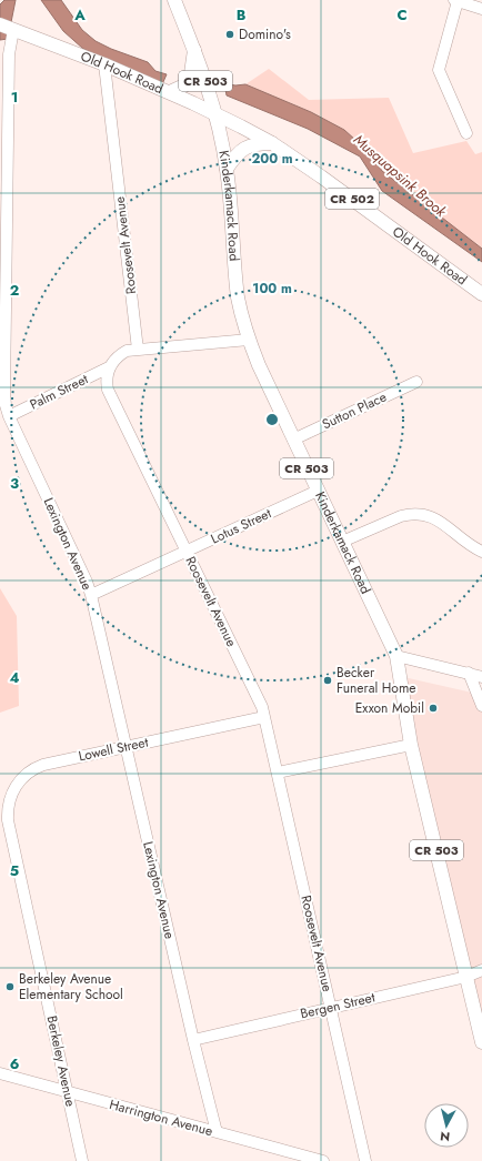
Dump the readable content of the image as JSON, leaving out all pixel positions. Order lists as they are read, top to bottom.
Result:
{
  "streets": {
    "main road": [
      "Old Hook Road",
      "CR 503",
      "CR 502",
      "Kinderkamack Road"
    ],
    "street": [
      "Roosevelt Avenue",
      "Palm Street",
      "Sutton Place",
      "Lotus Street",
      "Lexington Avenue",
      "Lowell Street",
      "Bergen Street",
      "Berkeley Avenue",
      "Harrington Avenue"
    ]
  },
  "crossings": [
    ["Old Hook Road", "Kinderkamack Road"],
    ["Old Hook Road", "Roosevelt Avenue"],
    ["Old Hook Road", "Lexington Avenue"],
    ["Kinderkamack Road", "Sutton Place"],
    ["Kinderkamack Road", "Lotus Street"],
    ["Kinderkamack Road", "Bergen Street"],
    ["Roosevelt Avenue", "Palm Street"],
    ["Roosevelt Avenue", "Lotus Street"],
    ["Roosevelt Avenue", "Lowell Street"],
    ["Roosevelt Avenue", "Bergen Street"],
    ["Palm Street", "Lexington Avenue"],
    ["Lotus Street", "Lexington Avenue"],
    ["Lexington Avenue", "Lowell Street"],
    ["Lexington Avenue", "Bergen Street"],
    ["Lexington Avenue", "Harrington Avenue"],
    ["Lowell Street", "Berkeley Avenue"],
    ["Berkeley Avenue", "Harrington Avenue"]
  ],
  "water": ["Musquapsink Brook"],
  "places": [
    "Domino's",
    "Becker Funeral Home",
    "Exxon Mobil",
    "Berkeley Avenue Elementary School"
  ],
  "north": "bottom",
  "grid": {
    "columns": ["A", "B", "C"],
    "rows": [
      "1",
      "2",
      "3",
      "4",
      "5",
      "6"
    ]
  },
  "rings": ["200 m", "100 m"]
}
